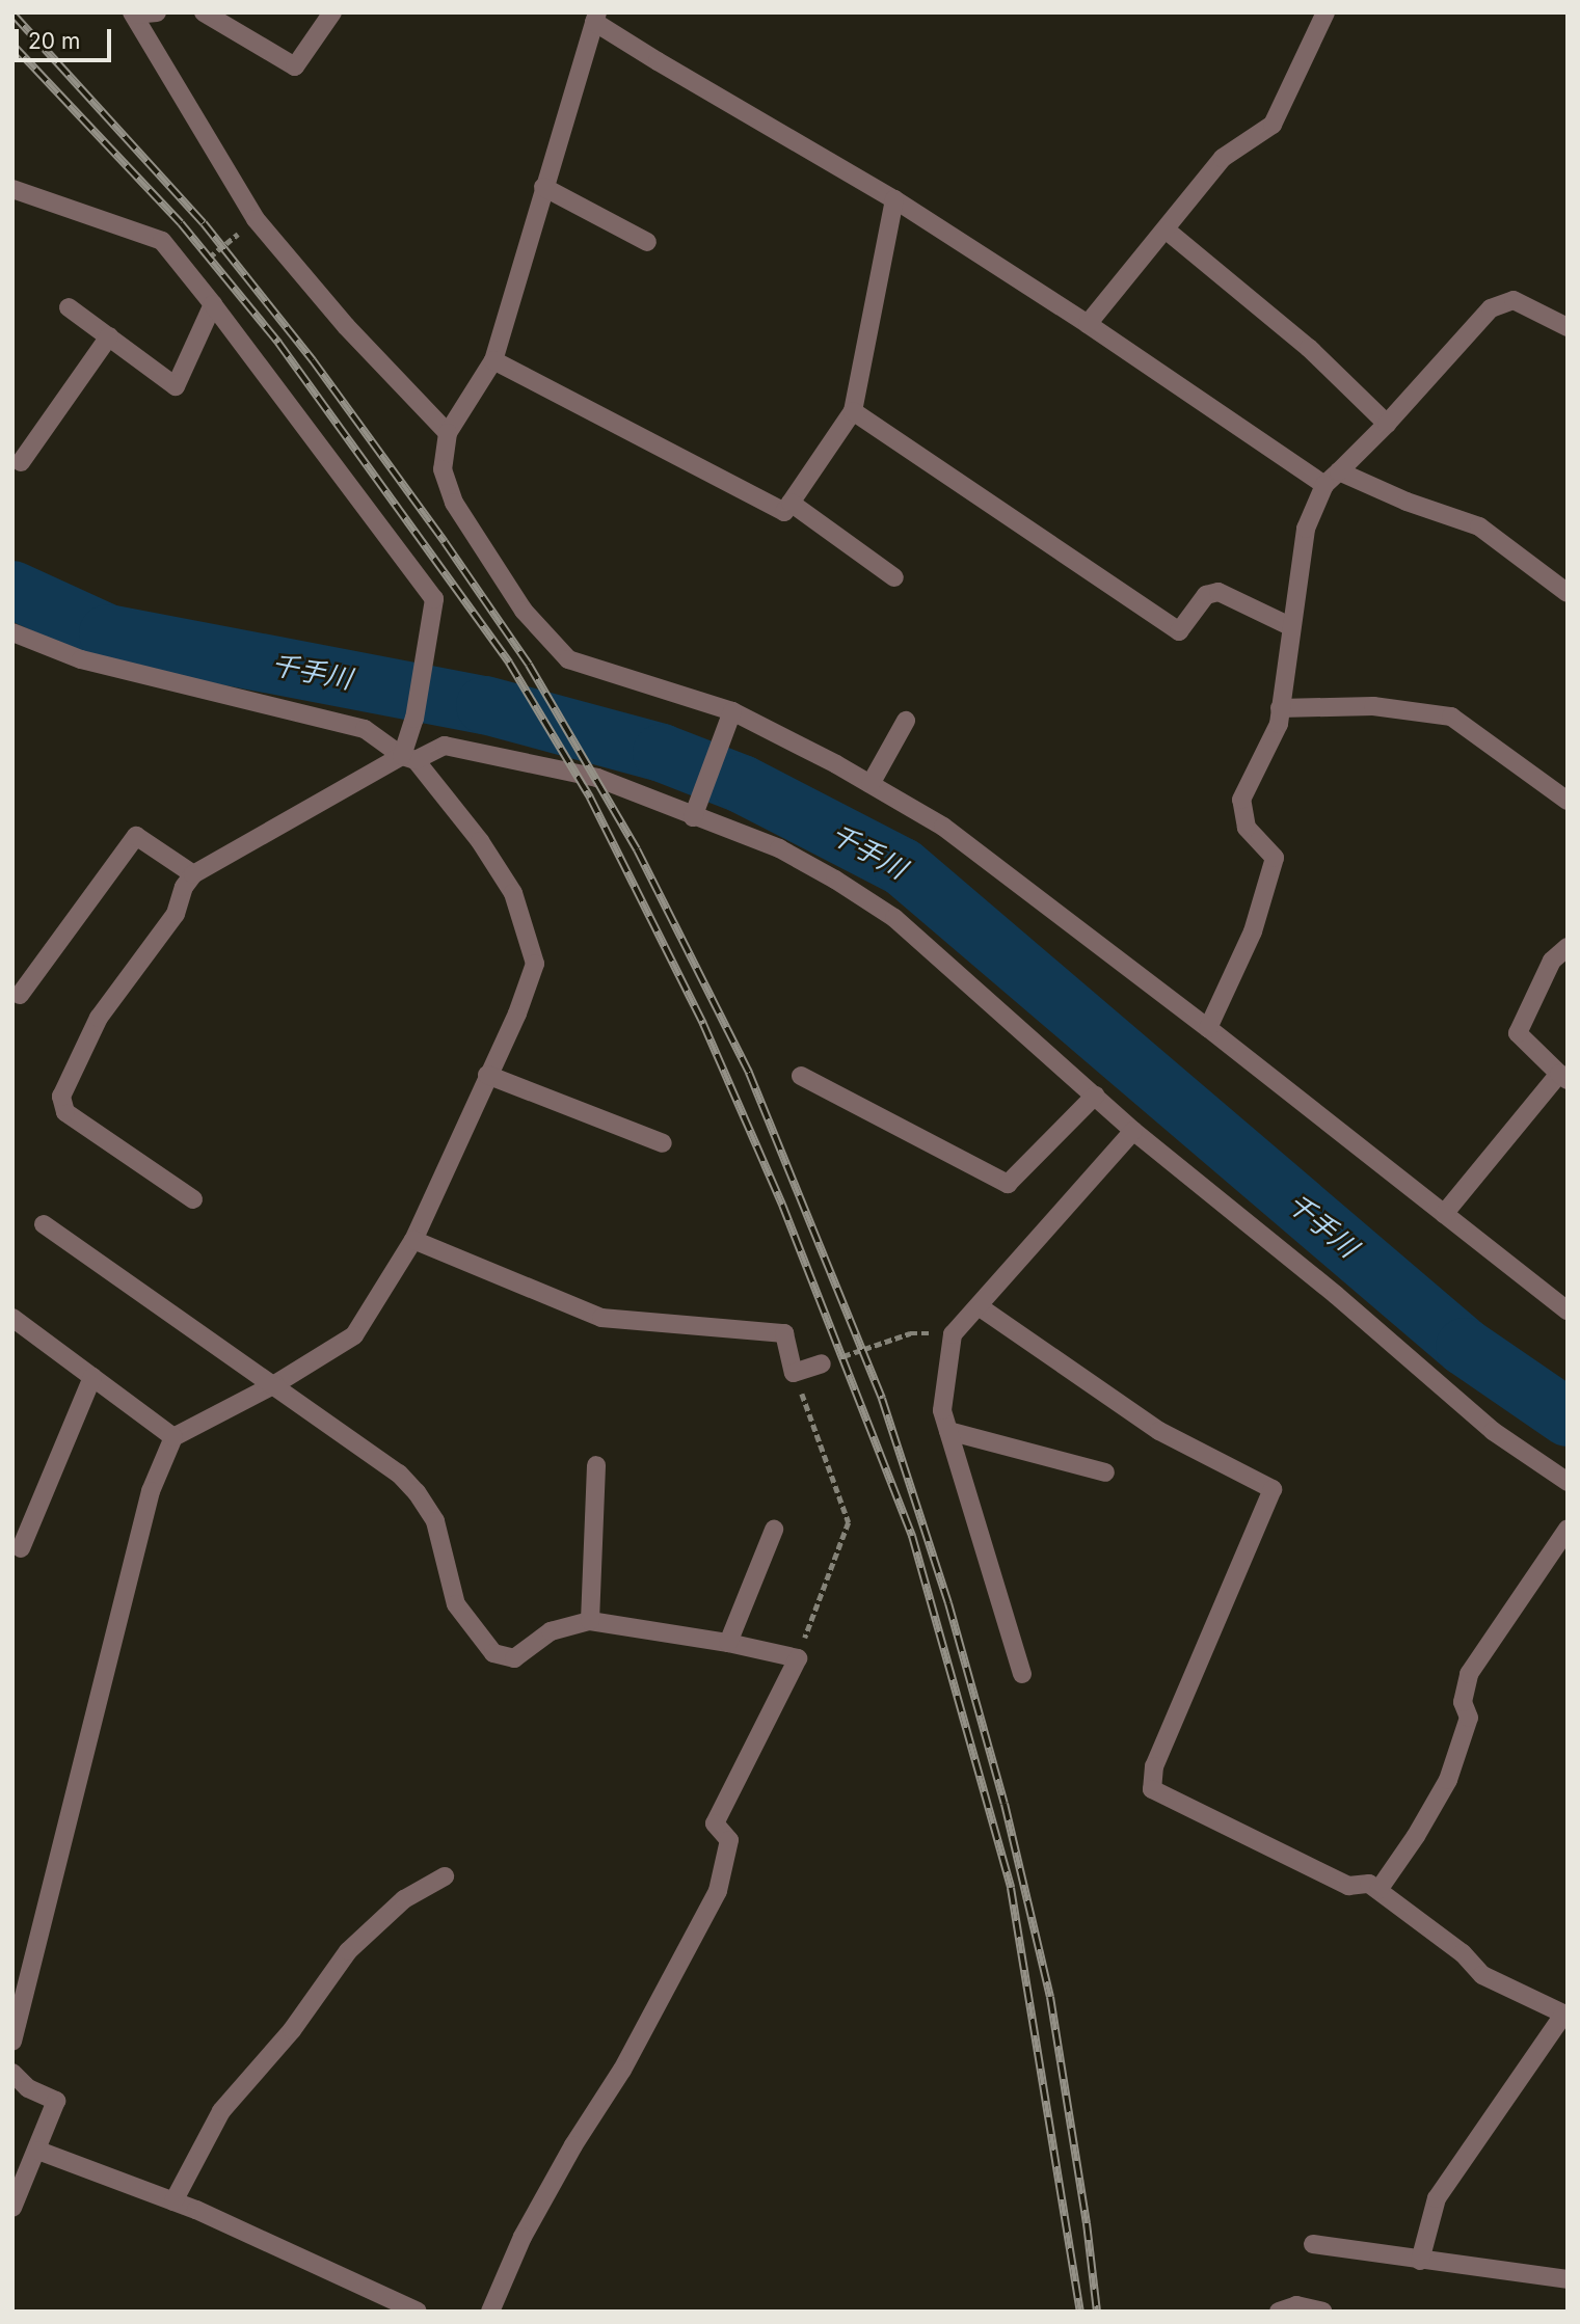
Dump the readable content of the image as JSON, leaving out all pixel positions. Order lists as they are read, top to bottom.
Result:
{
  "water": ["千手川"],
  "scale_bar": "20 m"
}
